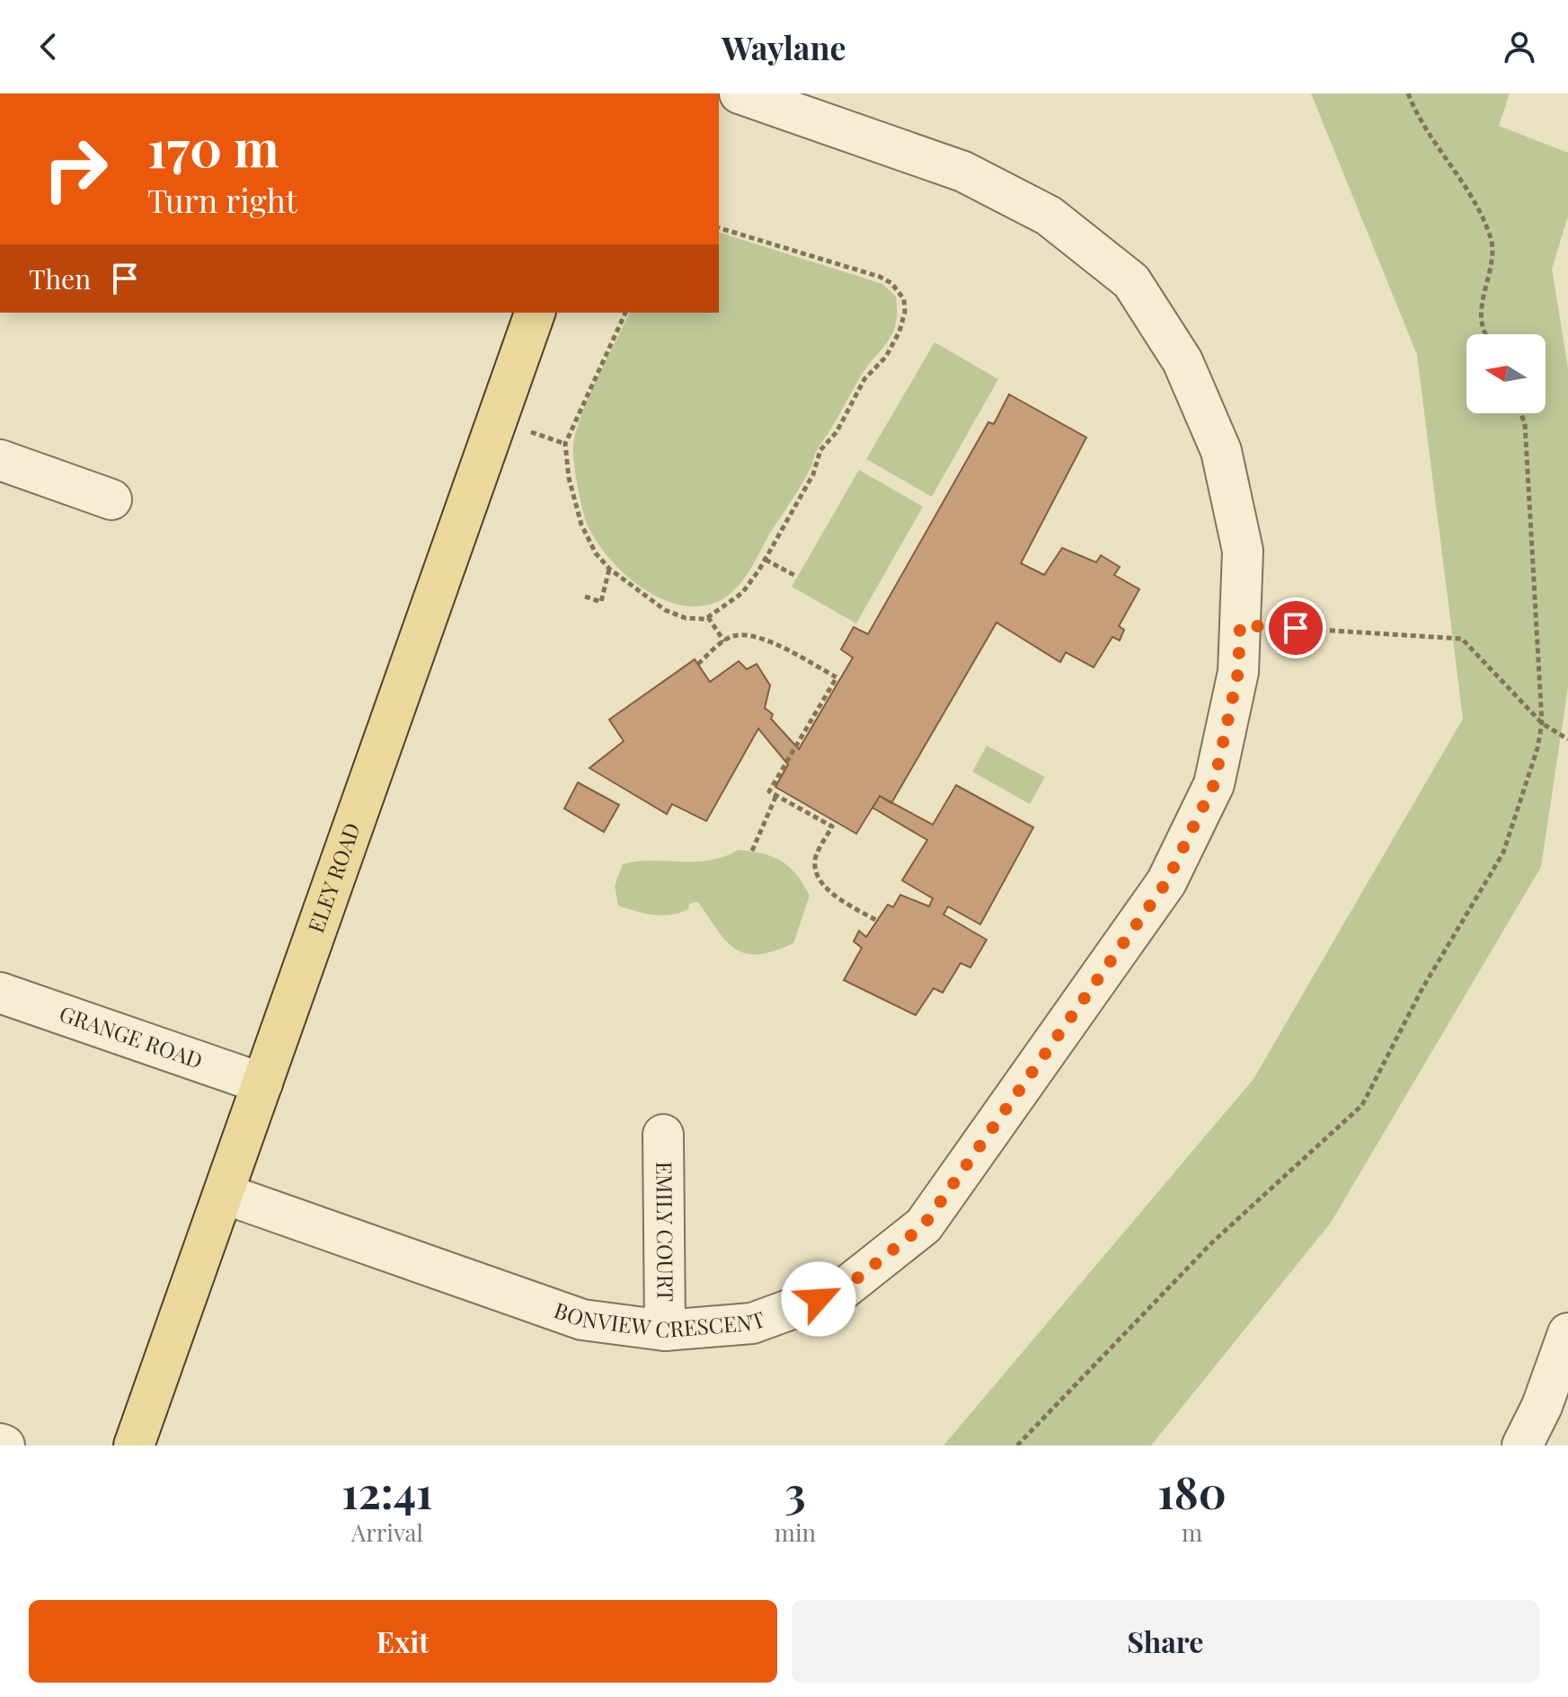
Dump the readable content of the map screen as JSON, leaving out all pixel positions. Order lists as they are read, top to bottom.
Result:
{
  "streets": {
    "main road": ["ELEY ROAD"],
    "street": ["GRANGE ROAD", "EMILY COURT", "BONVIEW CRESCENT"]
  },
  "crossings": [
    ["ELEY ROAD", "GRANGE ROAD"],
    ["ELEY ROAD", "BONVIEW CRESCENT"],
    ["EMILY COURT", "BONVIEW CRESCENT"]
  ],
  "north": "left",
  "page": {
    "header": "Waylane",
    "turn": ["170 m", "Turn right"],
    "then": "Then",
    "eta": [
      "12:41",
      "Arrival",
      "3",
      "min",
      "180",
      "m"
    ],
    "buttons": ["Exit", "Share"]
  }
}
